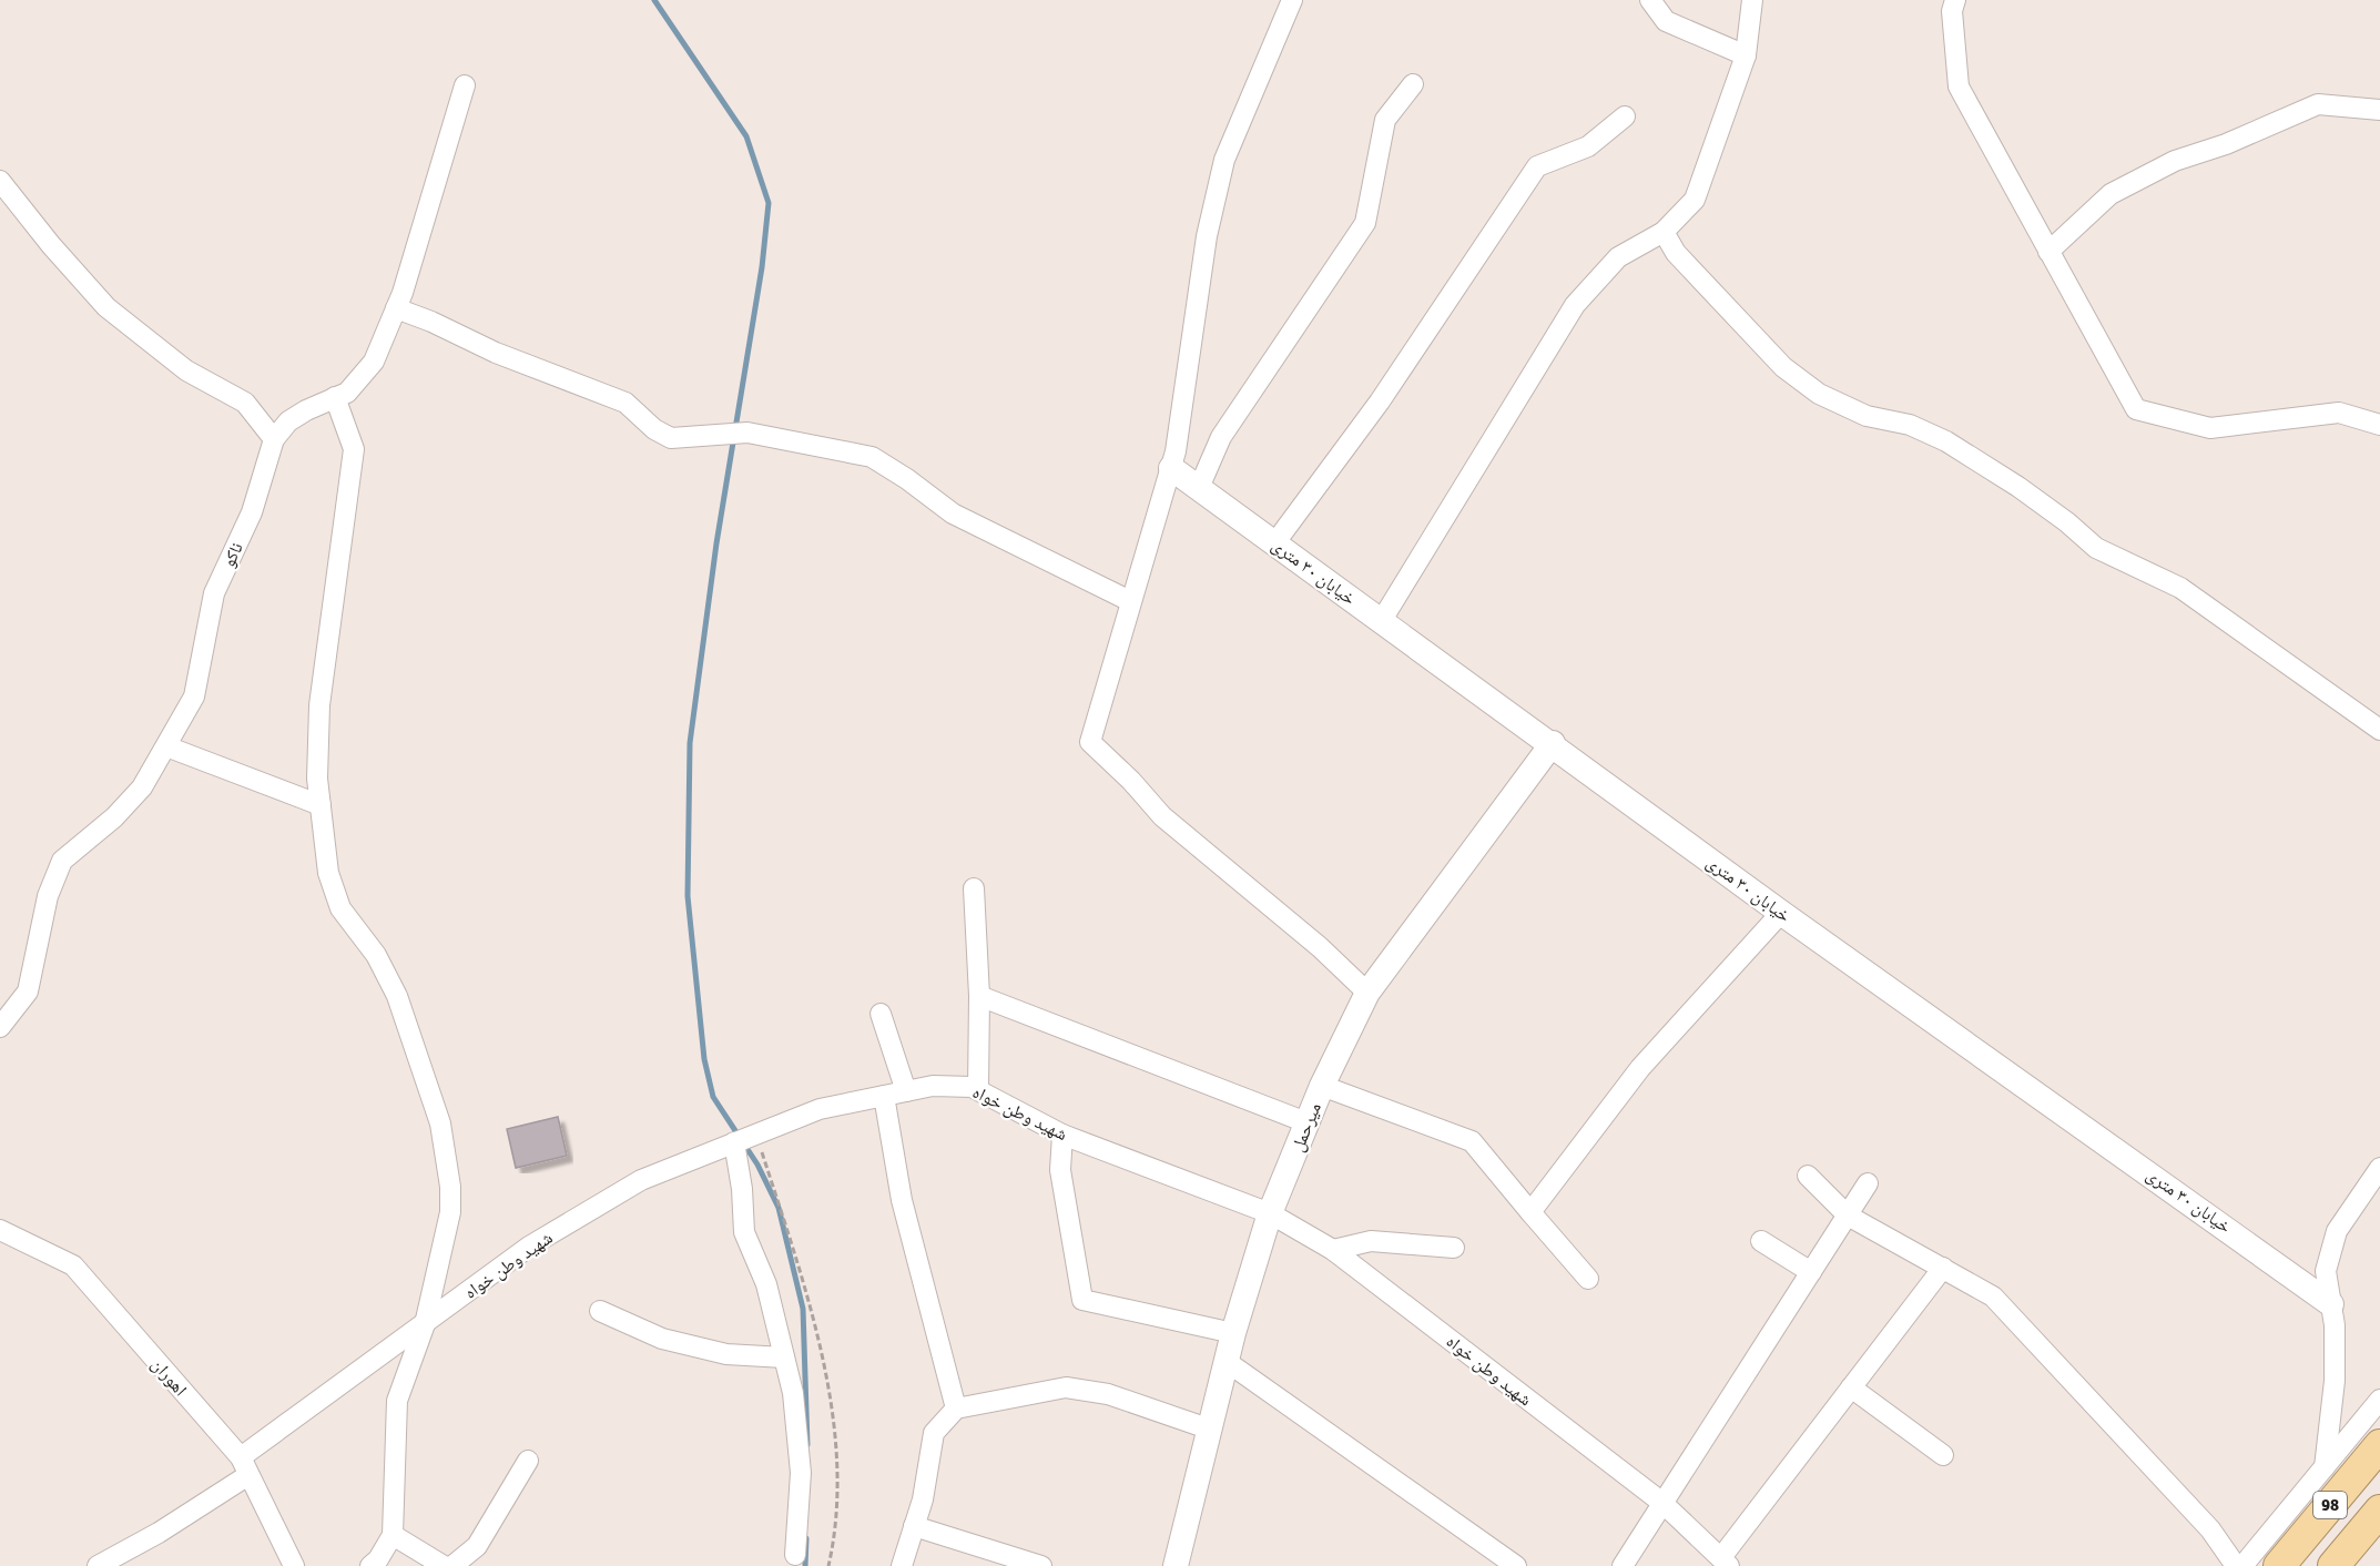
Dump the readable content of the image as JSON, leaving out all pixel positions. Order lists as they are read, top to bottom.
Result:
{
  "streets": {
    "highway": ["98"],
    "street": [
      "ناکو",
      "خیابان ۳۰ متری",
      "شهید وطن خواه",
      "میرحمل",
      "اهوران"
    ]
  },
  "crossings": [
    ["خیابان ۳۰ متری", "میرحمل"],
    ["شهید وطن خواه", "میرحمل"],
    ["شهید وطن خواه", "اهوران"]
  ]
}
